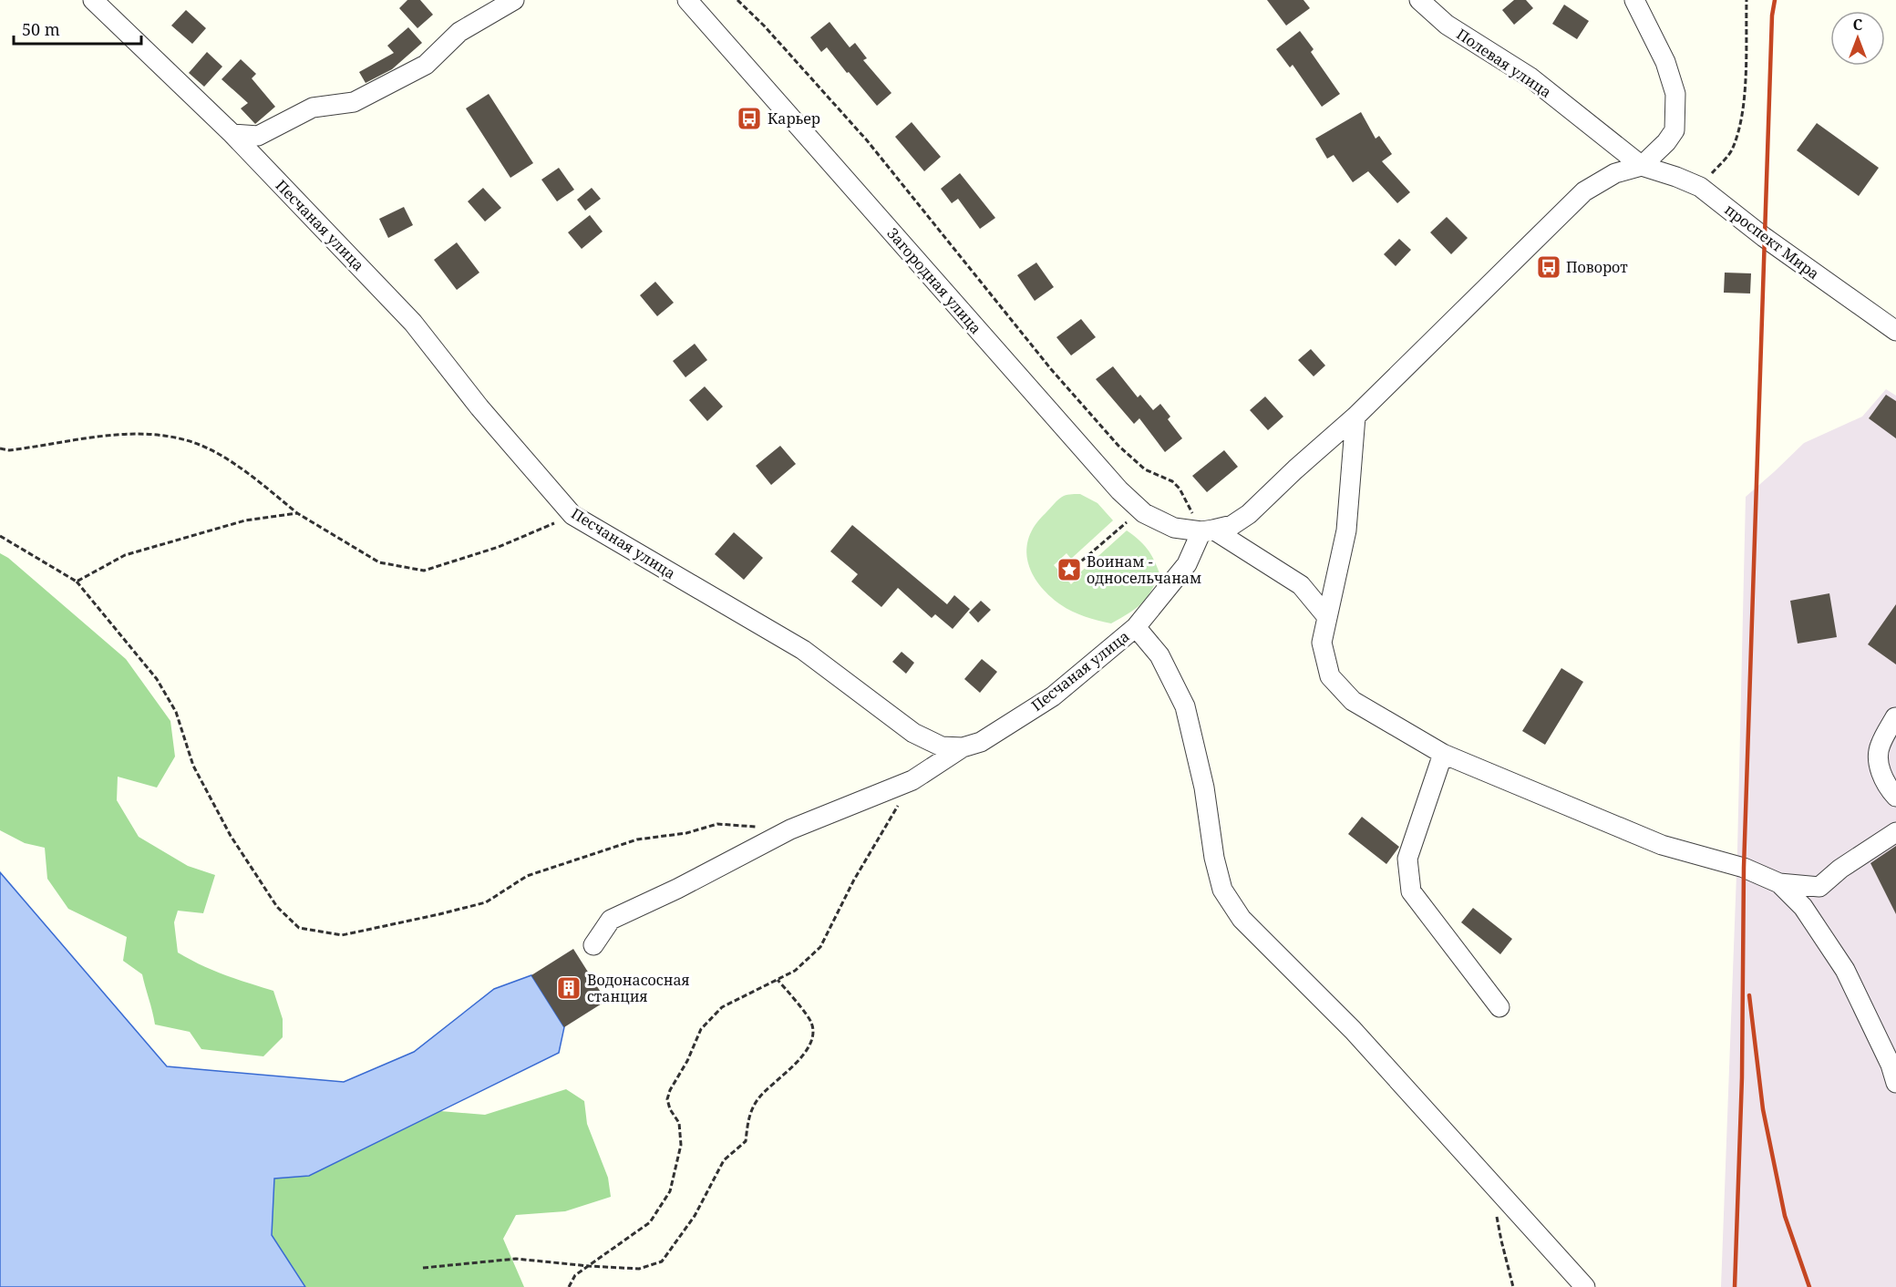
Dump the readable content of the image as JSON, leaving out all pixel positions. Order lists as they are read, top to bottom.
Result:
{
  "streets": {
    "street": [
      "Полевая улица",
      "Песчаная улица",
      "проспект Мира",
      "Загородная улица"
    ]
  },
  "crossings": [
    ["Полевая улица", "проспект Мира"],
    ["Песчаная улица", "Загородная улица"]
  ],
  "places": {
    "bus stop": ["Карьер", "Поворот"],
    "place": ["Воинам - односельчанам"],
    "building": ["Водонасосная станция"]
  },
  "scale_bar": "50 m",
  "north": "top"
}
